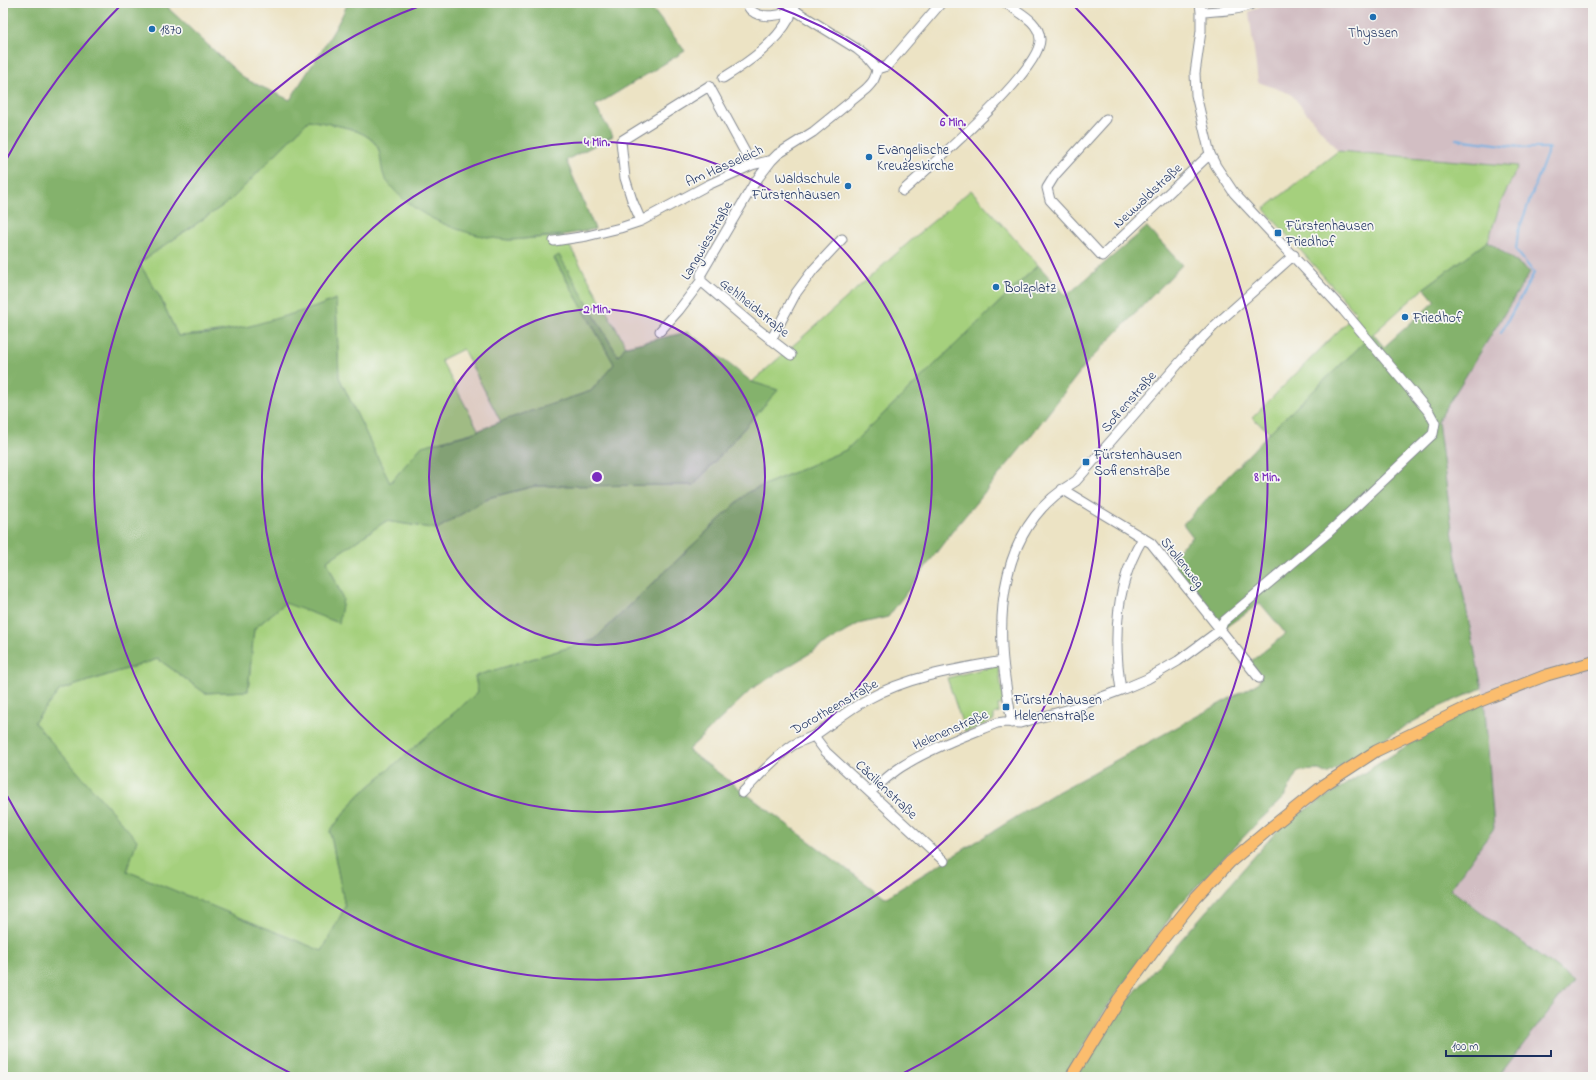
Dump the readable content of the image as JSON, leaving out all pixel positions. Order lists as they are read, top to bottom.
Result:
{
  "streets": {
    "street": [
      "Am Hasseleich",
      "Neuwaldstraße",
      "Langwiesstraße",
      "Gehlheidstraße",
      "Sofienstraße",
      "Stollenweg",
      "Dorotheenstraße",
      "Helenenstraße",
      "Cäcilienstraße"
    ]
  },
  "crossings": [
    ["Am Hasseleich", "Langwiesstraße"],
    ["Neuwaldstraße", "Helenenstraße"],
    ["Langwiesstraße", "Gehlheidstraße"],
    ["Sofienstraße", "Stollenweg"],
    ["Sofienstraße", "Dorotheenstraße"],
    ["Sofienstraße", "Helenenstraße"],
    ["Stollenweg", "Helenenstraße"],
    ["Dorotheenstraße", "Cäcilienstraße"],
    ["Helenenstraße", "Cäcilienstraße"]
  ],
  "places": {
    "other": [
      "Thyssen",
      "1870",
      "Evangelische Kreuzeskirche",
      "Waldschule Fürstenhausen",
      "Bolzplatz",
      "Friedhof"
    ],
    "transit": ["Fürstenhausen Friedhof", "Fürstenhausen Sofienstraße", "Fürstenhausen Helenenstraße"]
  },
  "scale_bar": "100 m",
  "rings": [
    "6 Min.",
    "4 Min.",
    "2 Min.",
    "8 Min."
  ]
}
